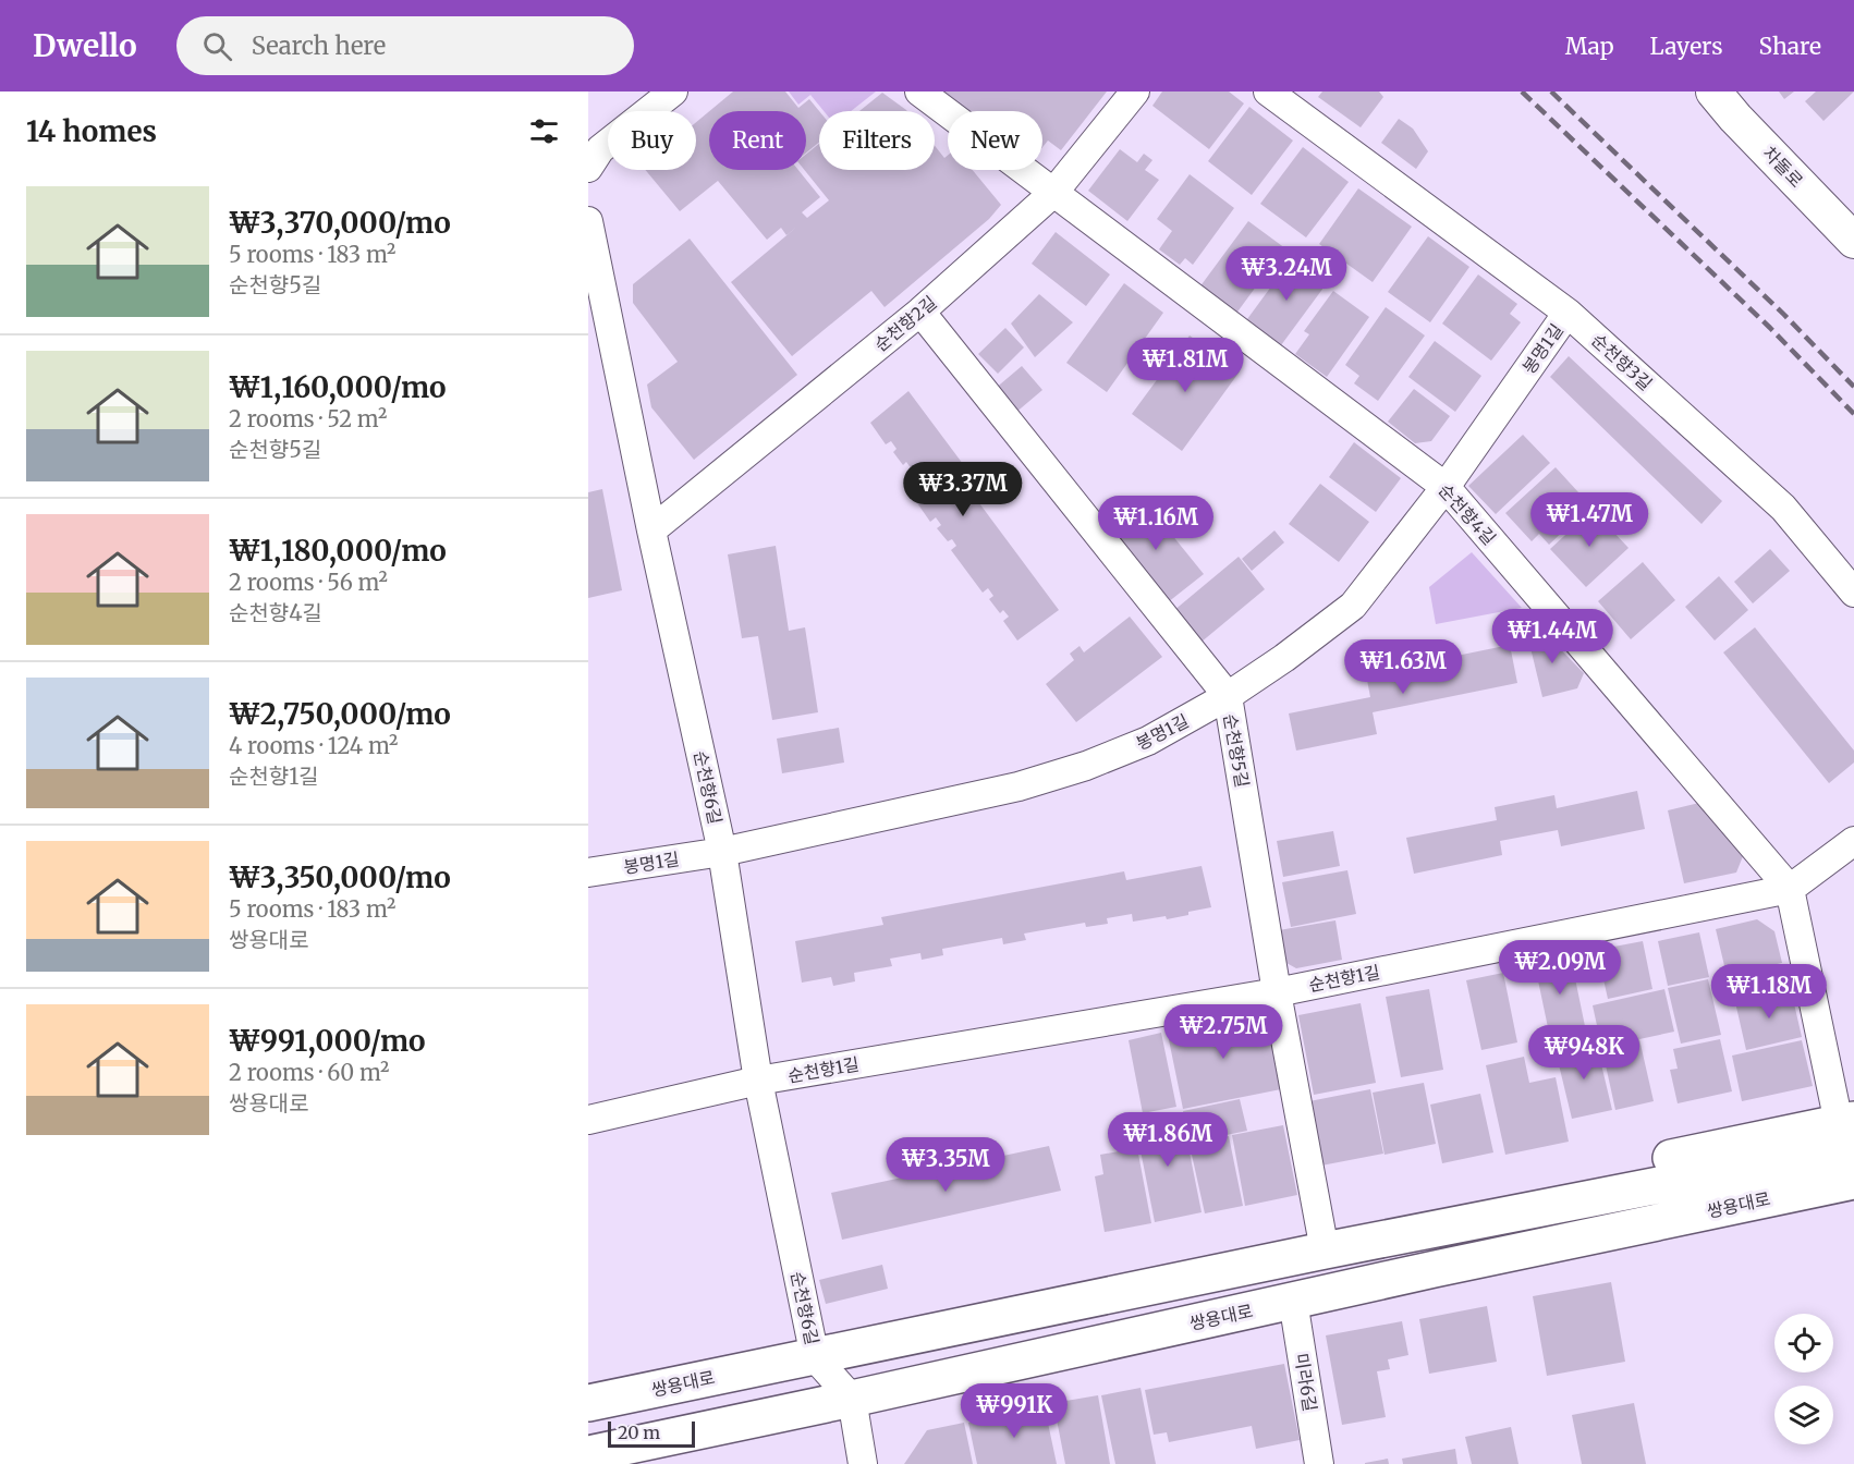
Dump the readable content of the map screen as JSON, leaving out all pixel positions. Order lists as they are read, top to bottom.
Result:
{
  "streets": {
    "main road": ["쌍용대로"],
    "street": [
      "차돌로",
      "순천향2길",
      "봉명1길",
      "순천향3길",
      "순천향4길",
      "순천향5길",
      "순천향6길",
      "순천향1길",
      "미라6길"
    ]
  },
  "crossings": [
    ["순천향2길", "순천향4길"],
    ["순천향2길", "순천향5길"],
    ["순천향2길", "순천향6길"],
    ["봉명1길", "순천향3길"],
    ["봉명1길", "순천향4길"],
    ["봉명1길", "순천향5길"],
    ["봉명1길", "순천향6길"],
    ["순천향4길", "순천향1길"],
    ["순천향4길", "쌍용대로"],
    ["순천향5길", "순천향1길"],
    ["순천향5길", "쌍용대로"],
    ["순천향6길", "순천향1길"],
    ["순천향6길", "쌍용대로"],
    ["쌍용대로", "미라6길"]
  ],
  "scale_bar": "20 m",
  "page": {
    "header": "Dwello",
    "search": "Search here",
    "nav": ["Map", "Layers", "Share"],
    "heading": "14 homes",
    "chip": [
      "Buy",
      "Rent",
      "Filters",
      "New"
    ],
    "list": [
      {
        "name": "₩3,370,000/mo",
        "note": "5 rooms · 183 m² · 순천향5길"
      },
      {
        "name": "₩1,160,000/mo",
        "note": "2 rooms · 52 m² · 순천향5길"
      },
      {
        "name": "₩1,180,000/mo",
        "note": "2 rooms · 56 m² · 순천향4길"
      },
      {
        "name": "₩2,750,000/mo",
        "note": "4 rooms · 124 m² · 순천향1길"
      },
      {
        "name": "₩3,350,000/mo",
        "note": "5 rooms · 183 m² · 쌍용대로"
      },
      {
        "name": "₩991,000/mo",
        "note": "2 rooms · 60 m² · 쌍용대로"
      }
    ],
    "price": [
      "₩3.24M",
      "₩1.81M",
      "₩3.37M",
      "₩1.47M",
      "₩1.16M",
      "₩1.44M",
      "₩1.63M",
      "₩2.09M",
      "₩1.18M",
      "₩2.75M",
      "₩948K",
      "₩1.86M",
      "₩3.35M",
      "₩991K"
    ],
    "scale": "20 m"
  }
}
